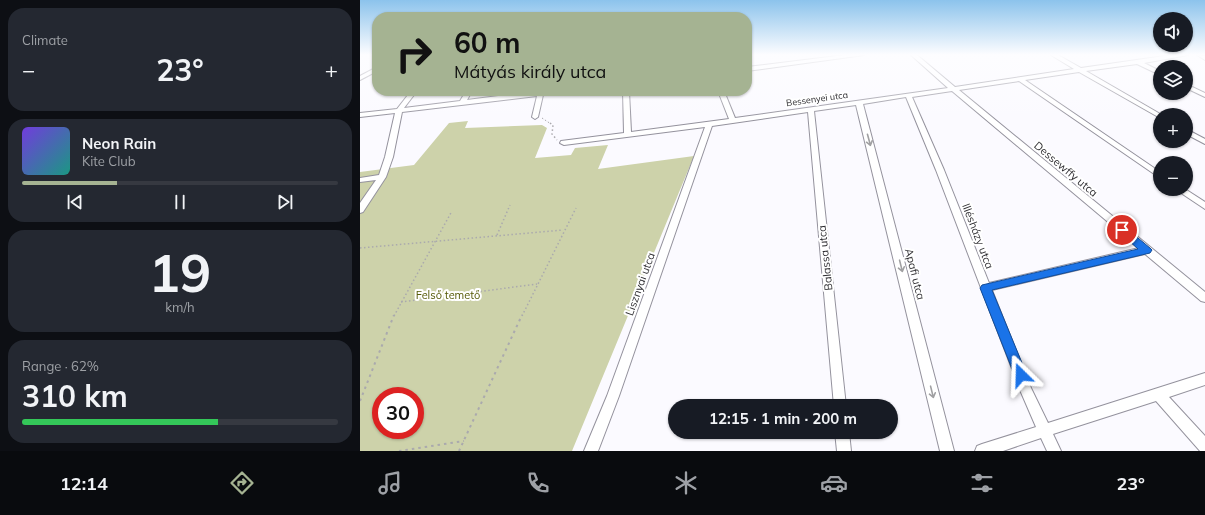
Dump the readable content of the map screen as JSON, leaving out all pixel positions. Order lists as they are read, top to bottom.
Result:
{
  "streets": {
    "street": [
      "Bessenyei utca",
      "Dessewffy utca",
      "Illésházy utca",
      "Balassa utca",
      "Apafi utca",
      "Lisznyai utca"
    ]
  },
  "crossings": [
    ["Bessenyei utca", "Dessewffy utca"],
    ["Bessenyei utca", "Illésházy utca"],
    ["Bessenyei utca", "Balassa utca"],
    ["Bessenyei utca", "Apafi utca"],
    ["Bessenyei utca", "Lisznyai utca"]
  ],
  "one_way": ["Apafi utca"],
  "parks": ["Felső temető"],
  "page": {
    "tile": [
      "Climate",
      ["19", "km/h"],
      ["Range · 62%", "310 km"]
    ],
    "map_buttons": ["+", "−"],
    "turn": ["60 m", "Mátyás király utca"],
    "heat": ["−", "23°", "+"],
    "song": ["Neon Rain", "Kite Club"],
    "limit": "30",
    "trip": "12:15 · 1 min · 200 m",
    "tabs": ["12:14", "23°"]
  }
}
